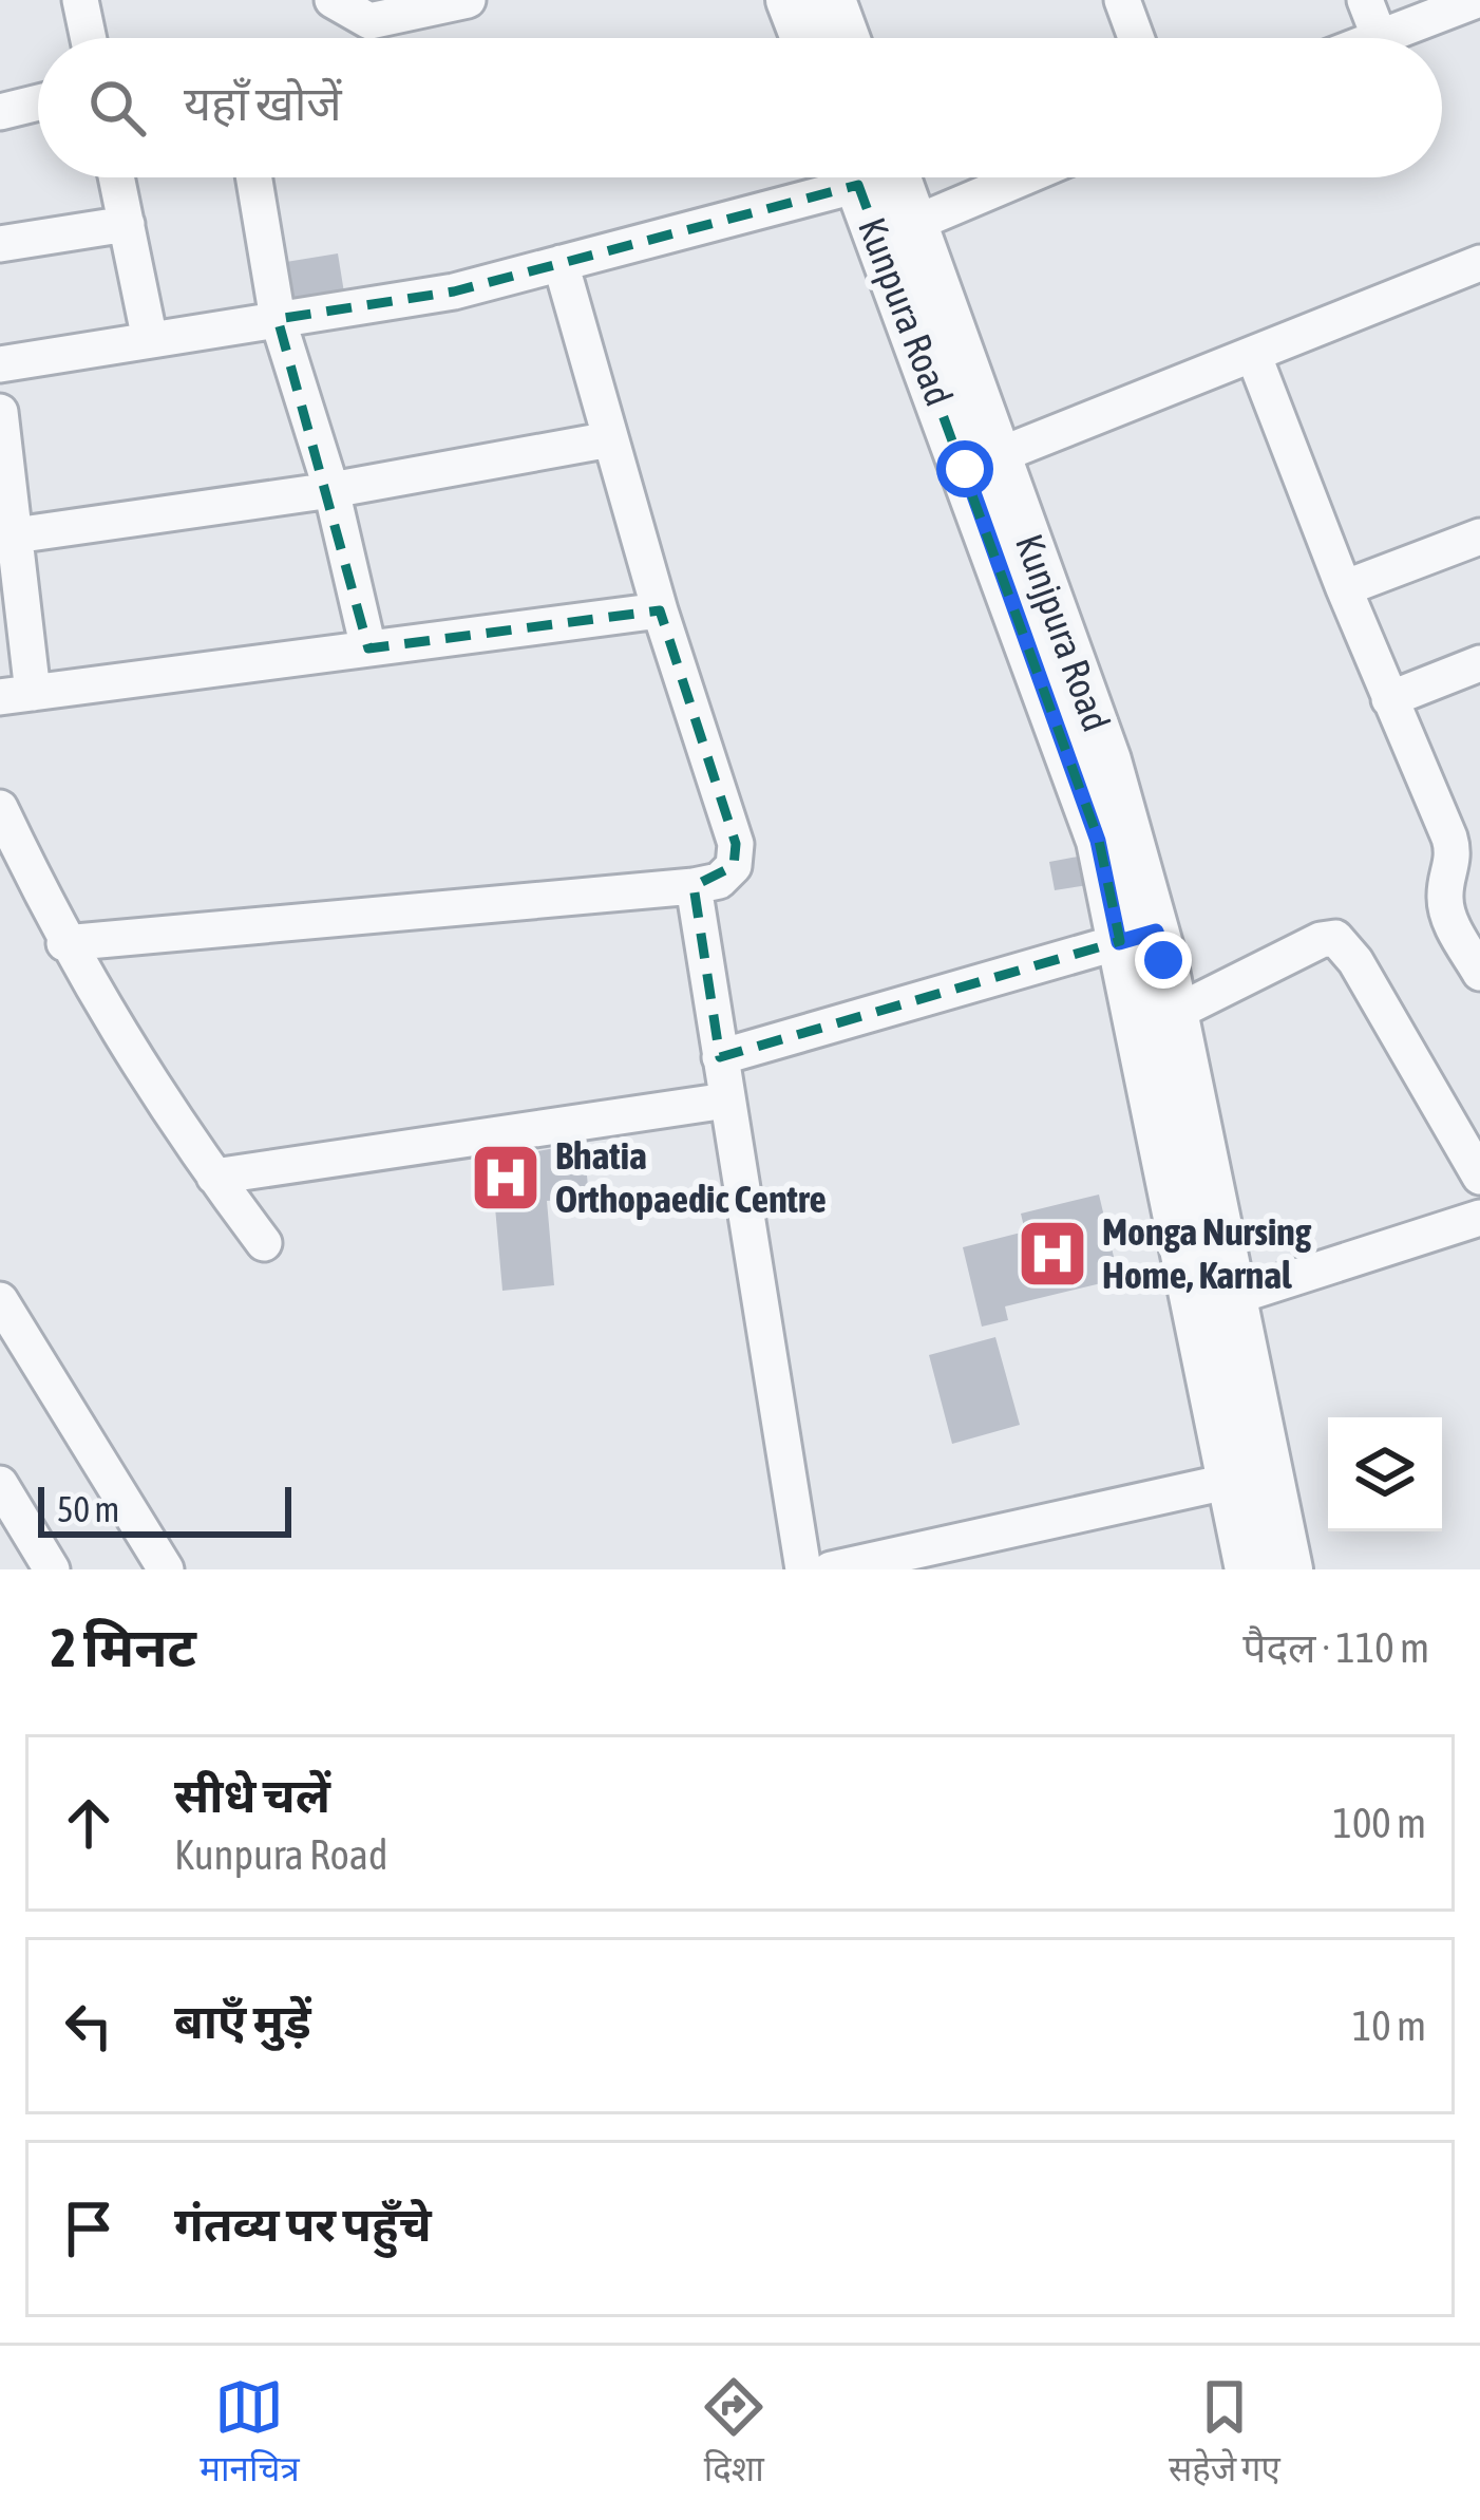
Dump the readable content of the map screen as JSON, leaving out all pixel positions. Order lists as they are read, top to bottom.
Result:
{
  "streets": {
    "street": ["Kunjpura Road"]
  },
  "places": {
    "hospital": ["Bhatia Orthopaedic Centre", "Monga Nursing Home, Karnal"]
  },
  "scale_bar": "50 m",
  "page": {
    "search": "यहाँ खोजें",
    "scale": "50 m",
    "heading": ["2 मिनट", "पैदल · 110 m"],
    "list": [
      ["सीधे चलें", "Kunpura Road", "100 m"],
      ["बाएँ मुड़ें", "10 m"],
      "गंतव्य पर पहुँचे"
    ],
    "nav": ["मानचित्र", "दिशा", "सहेजे गए"]
  }
}
